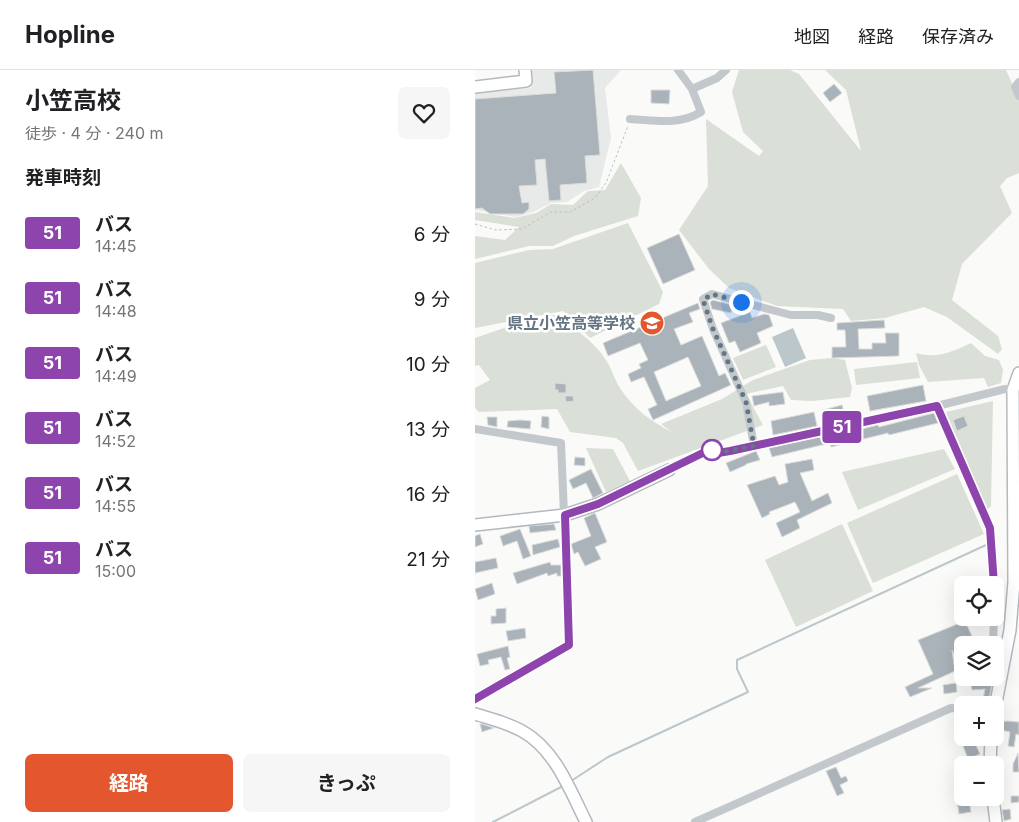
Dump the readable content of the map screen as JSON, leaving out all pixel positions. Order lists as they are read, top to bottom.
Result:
{
  "places": {
    "school or university": ["県立小笠高等学校"]
  },
  "lines": ["bus line 51"],
  "page": {
    "header": "Hopline",
    "nav": ["地図", "経路", "保存済み"],
    "heading": [
      ["小笠高校", "徒歩 · 4 分 · 240 m"],
      "発車時刻"
    ],
    "on_map": "51",
    "list": [
      {
        "mark": "51",
        "name": "バス",
        "note": "14:45",
        "value": "6 分"
      },
      {
        "mark": "51",
        "name": "バス",
        "note": "14:48",
        "value": "9 分"
      },
      {
        "mark": "51",
        "name": "バス",
        "note": "14:49",
        "value": "10 分"
      },
      {
        "mark": "51",
        "name": "バス",
        "note": "14:52",
        "value": "13 分"
      },
      {
        "mark": "51",
        "name": "バス",
        "note": "14:55",
        "value": "16 分"
      },
      {
        "mark": "51",
        "name": "バス",
        "note": "15:00",
        "value": "21 分"
      }
    ],
    "map_buttons": ["+", "−"],
    "buttons": ["経路", "きっぷ"]
  }
}
